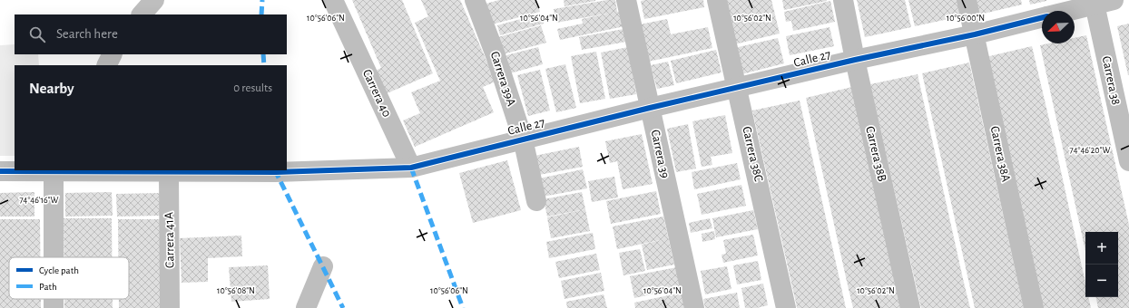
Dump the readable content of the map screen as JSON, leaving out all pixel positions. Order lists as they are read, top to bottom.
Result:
{
  "streets": {
    "street": [
      "Calle 27",
      "Carrera 39A",
      "Carrera 38",
      "Carrera 40",
      "Carrera 39",
      "Carrera 38C",
      "Carrera 38B",
      "Carrera 38A",
      "Carrera 41A"
    ]
  },
  "crossings": [
    ["Calle 27", "Carrera 39A"],
    ["Calle 27", "Carrera 38"],
    ["Calle 27", "Carrera 40"],
    ["Calle 27", "Carrera 39"],
    ["Calle 27", "Carrera 38C"],
    ["Calle 27", "Carrera 38B"],
    ["Calle 27", "Carrera 38A"],
    ["Calle 27", "Carrera 41A"]
  ],
  "legend": ["Cycle path", "Path"],
  "north": "bottom left",
  "page": {
    "search": "Search here",
    "heading": ["Nearby", "0 results"],
    "map_buttons": ["+", "−"]
  },
  "coordinates": [
    "10°56'06\"N",
    "10°56'04\"N",
    "10°56'02\"N",
    "10°56'00\"N",
    "74°46'20\"W",
    "74°46'16\"W",
    "10°56'08\"N"
  ]
}
